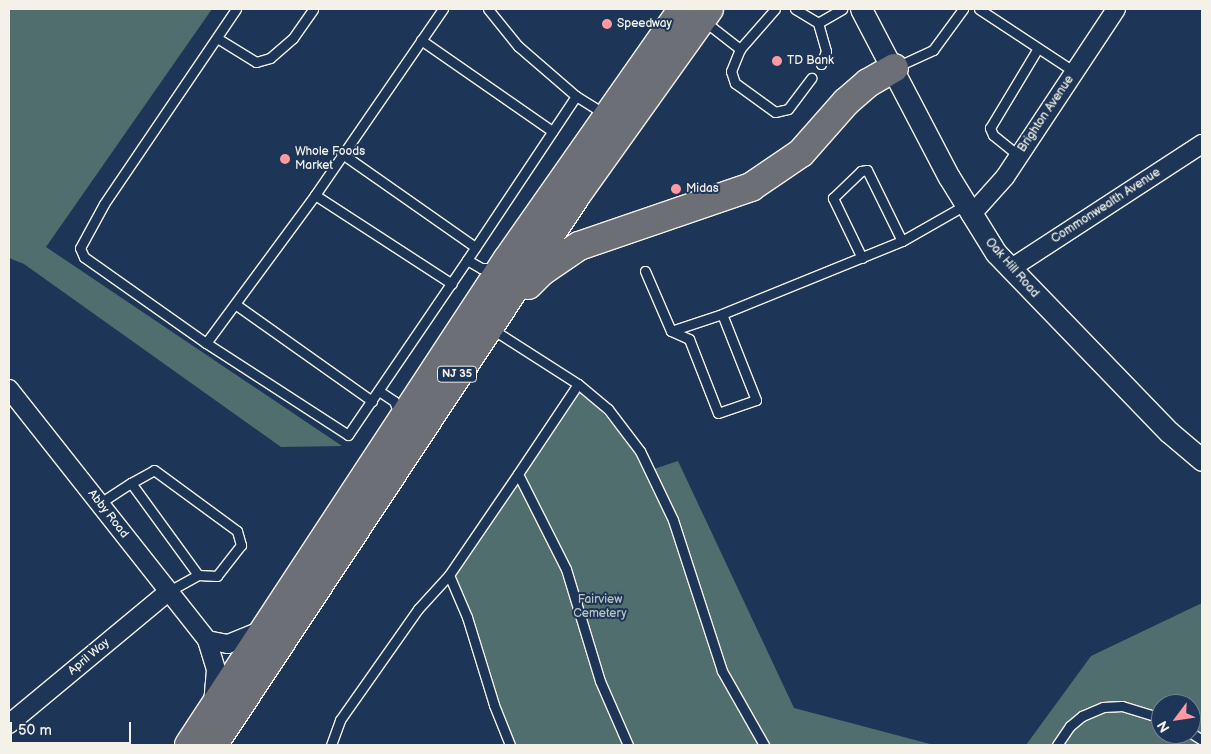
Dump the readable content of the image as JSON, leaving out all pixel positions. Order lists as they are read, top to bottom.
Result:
{
  "streets": {
    "highway": ["NJ 35"],
    "street": [
      "Brighton Avenue",
      "Commonwealth Avenue",
      "Oak Hill Road",
      "Abby Road",
      "April Way"
    ]
  },
  "crossings": [
    ["Brighton Avenue", "Oak Hill Road"],
    ["Commonwealth Avenue", "Oak Hill Road"],
    ["NJ 35", "Abby Road"],
    ["Abby Road", "April Way"]
  ],
  "parks": ["Fairview Cemetery"],
  "places": [
    "Speedway",
    "TD Bank",
    "Whole Foods Market",
    "Midas"
  ],
  "scale_bar": "50 m",
  "north": "bottom left"
}
